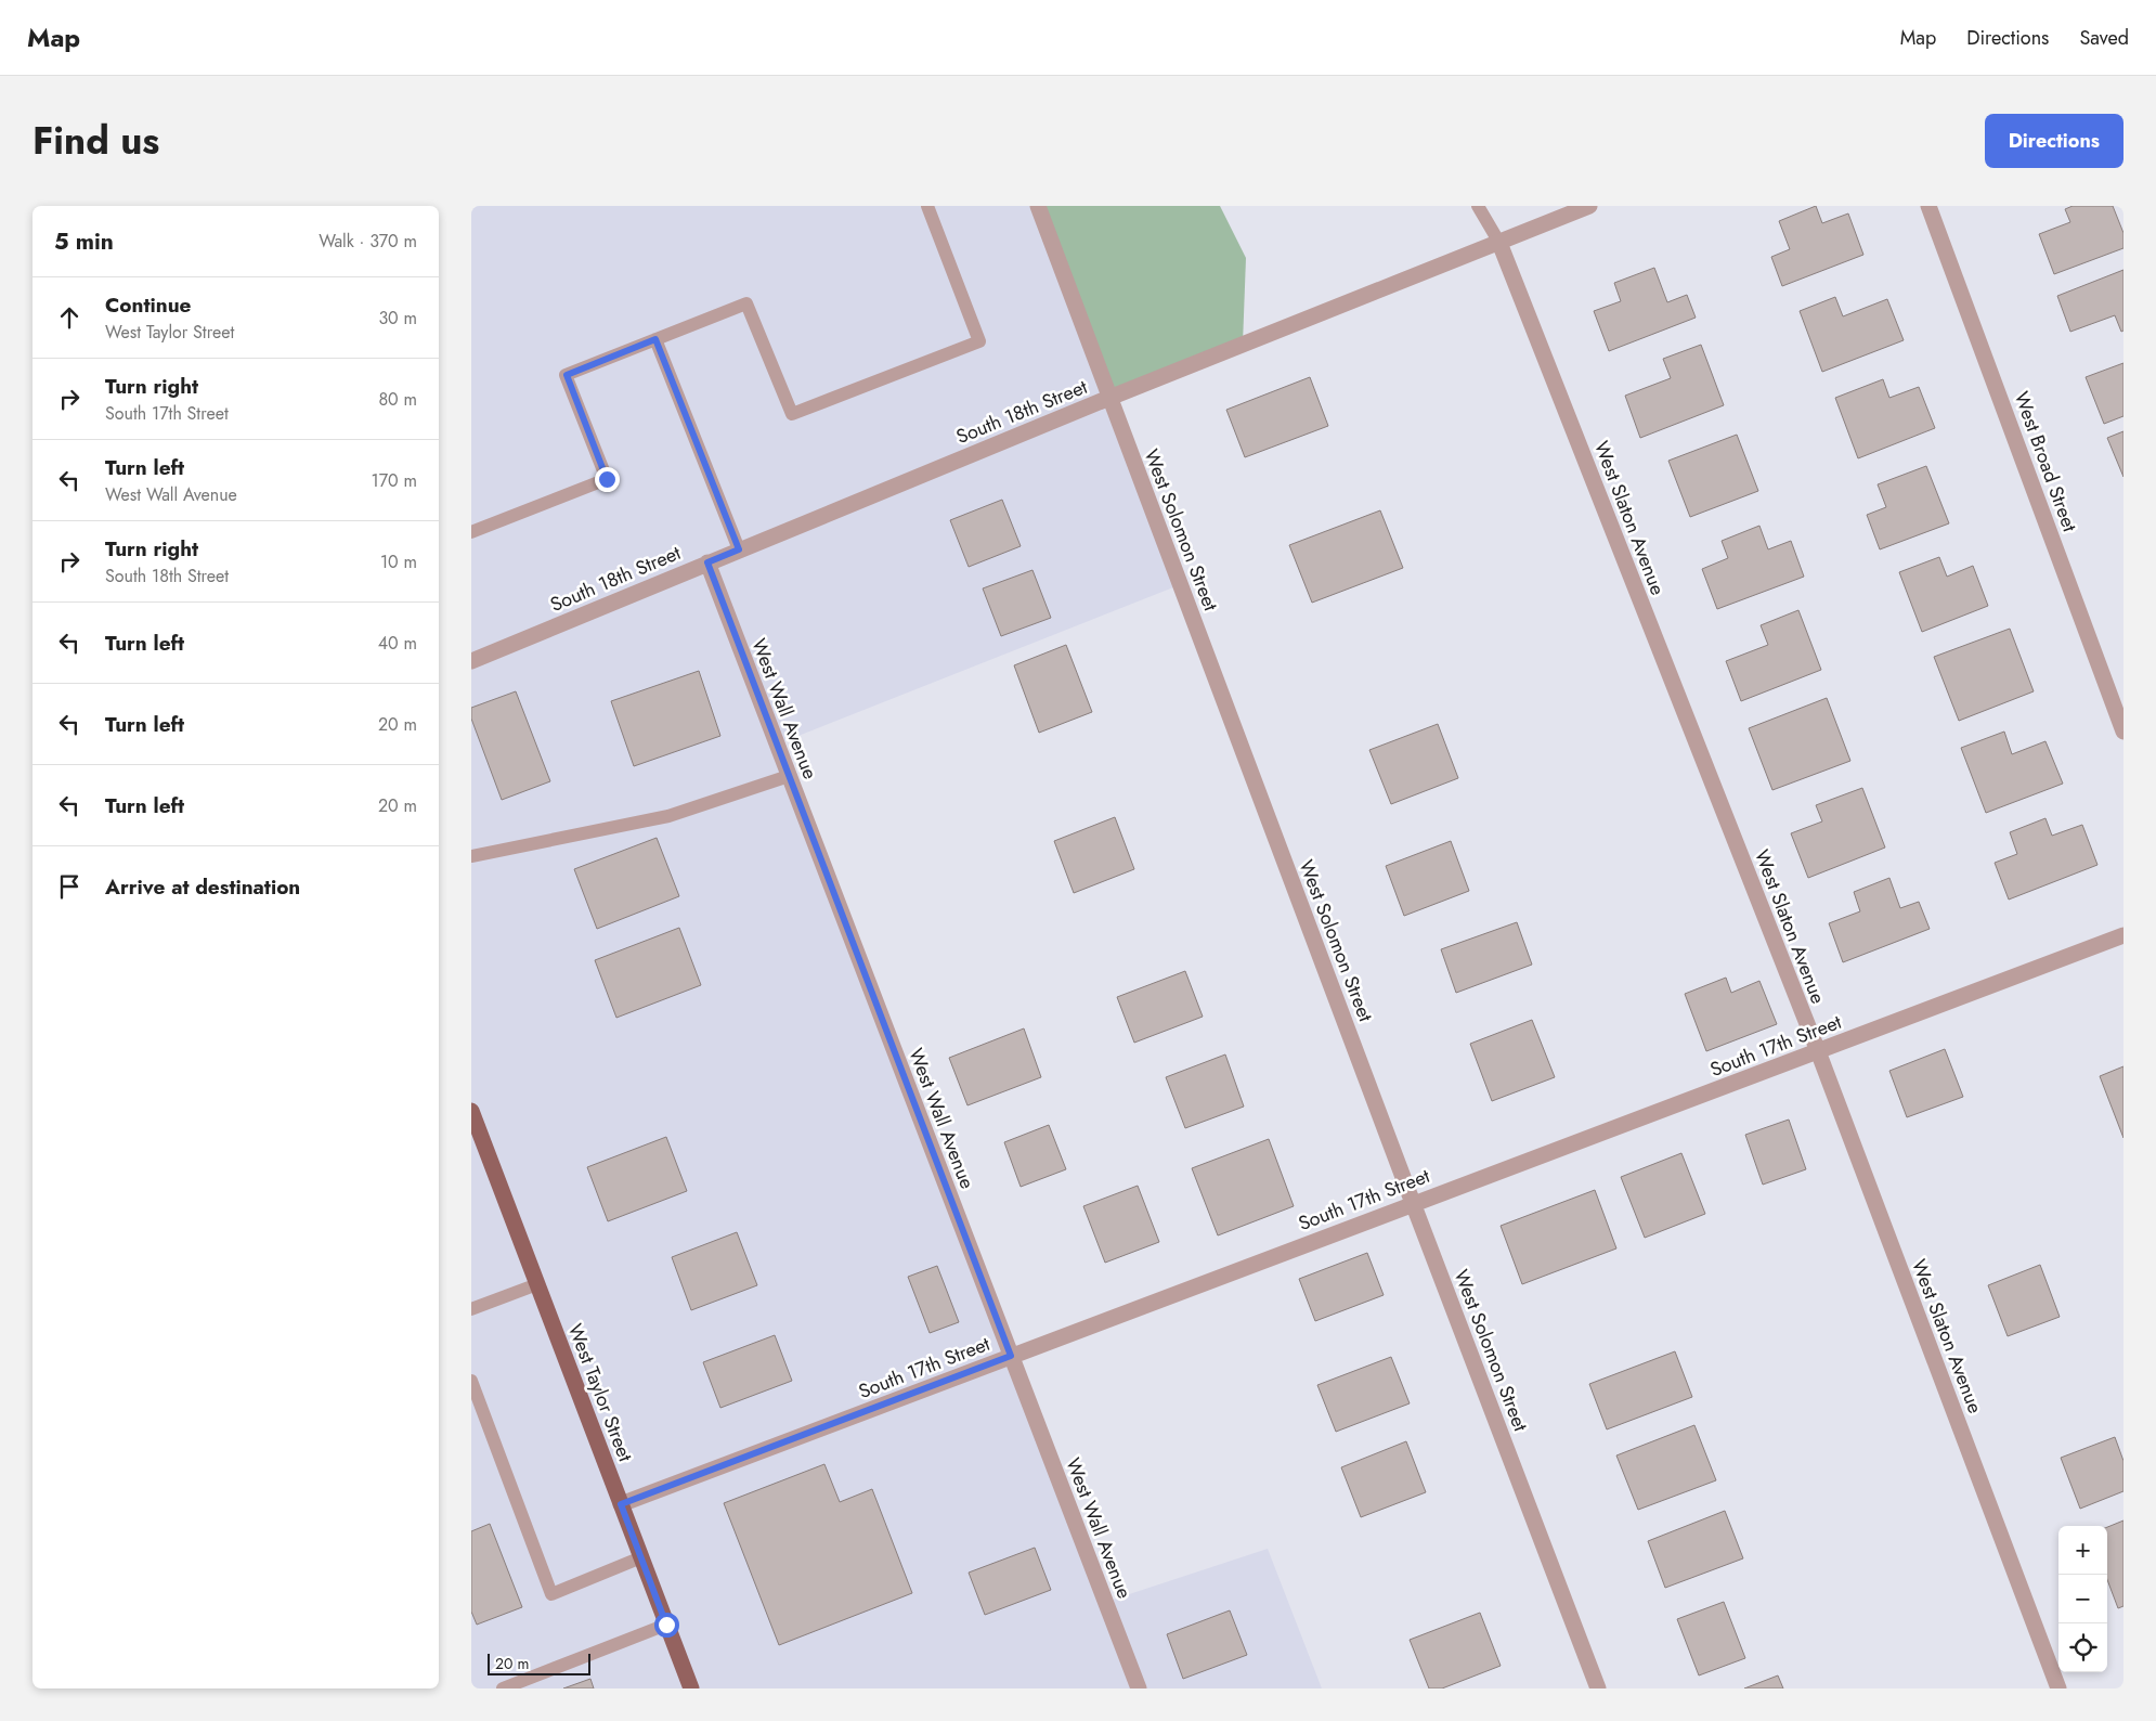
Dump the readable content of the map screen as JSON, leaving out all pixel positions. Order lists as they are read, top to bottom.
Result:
{
  "streets": {
    "main road": ["West Taylor Street"],
    "street": [
      "South 18th Street",
      "West Broad Street",
      "West Slaton Avenue",
      "West Solomon Street",
      "West Wall Avenue",
      "South 17th Street"
    ]
  },
  "crossings": [
    ["South 18th Street", "West Slaton Avenue"],
    ["South 18th Street", "West Solomon Street"],
    ["South 18th Street", "West Wall Avenue"],
    ["West Slaton Avenue", "South 17th Street"],
    ["West Solomon Street", "South 17th Street"],
    ["West Wall Avenue", "South 17th Street"],
    ["South 17th Street", "West Taylor Street"]
  ],
  "scale_bar": "20 m",
  "page": {
    "header": "Map",
    "nav": ["Map", "Directions", "Saved"],
    "title": "Find us",
    "buttons": "Directions",
    "heading": ["5 min", "Walk · 370 m"],
    "list": [
      ["Continue", "West Taylor Street", "30 m"],
      ["Turn right", "South 17th Street", "80 m"],
      ["Turn left", "West Wall Avenue", "170 m"],
      ["Turn right", "South 18th Street", "10 m"],
      ["Turn left", "40 m"],
      ["Turn left", "20 m"],
      ["Turn left", "20 m"],
      "Arrive at destination"
    ],
    "map_buttons": ["+", "−"],
    "scale": "20 m"
  }
}
